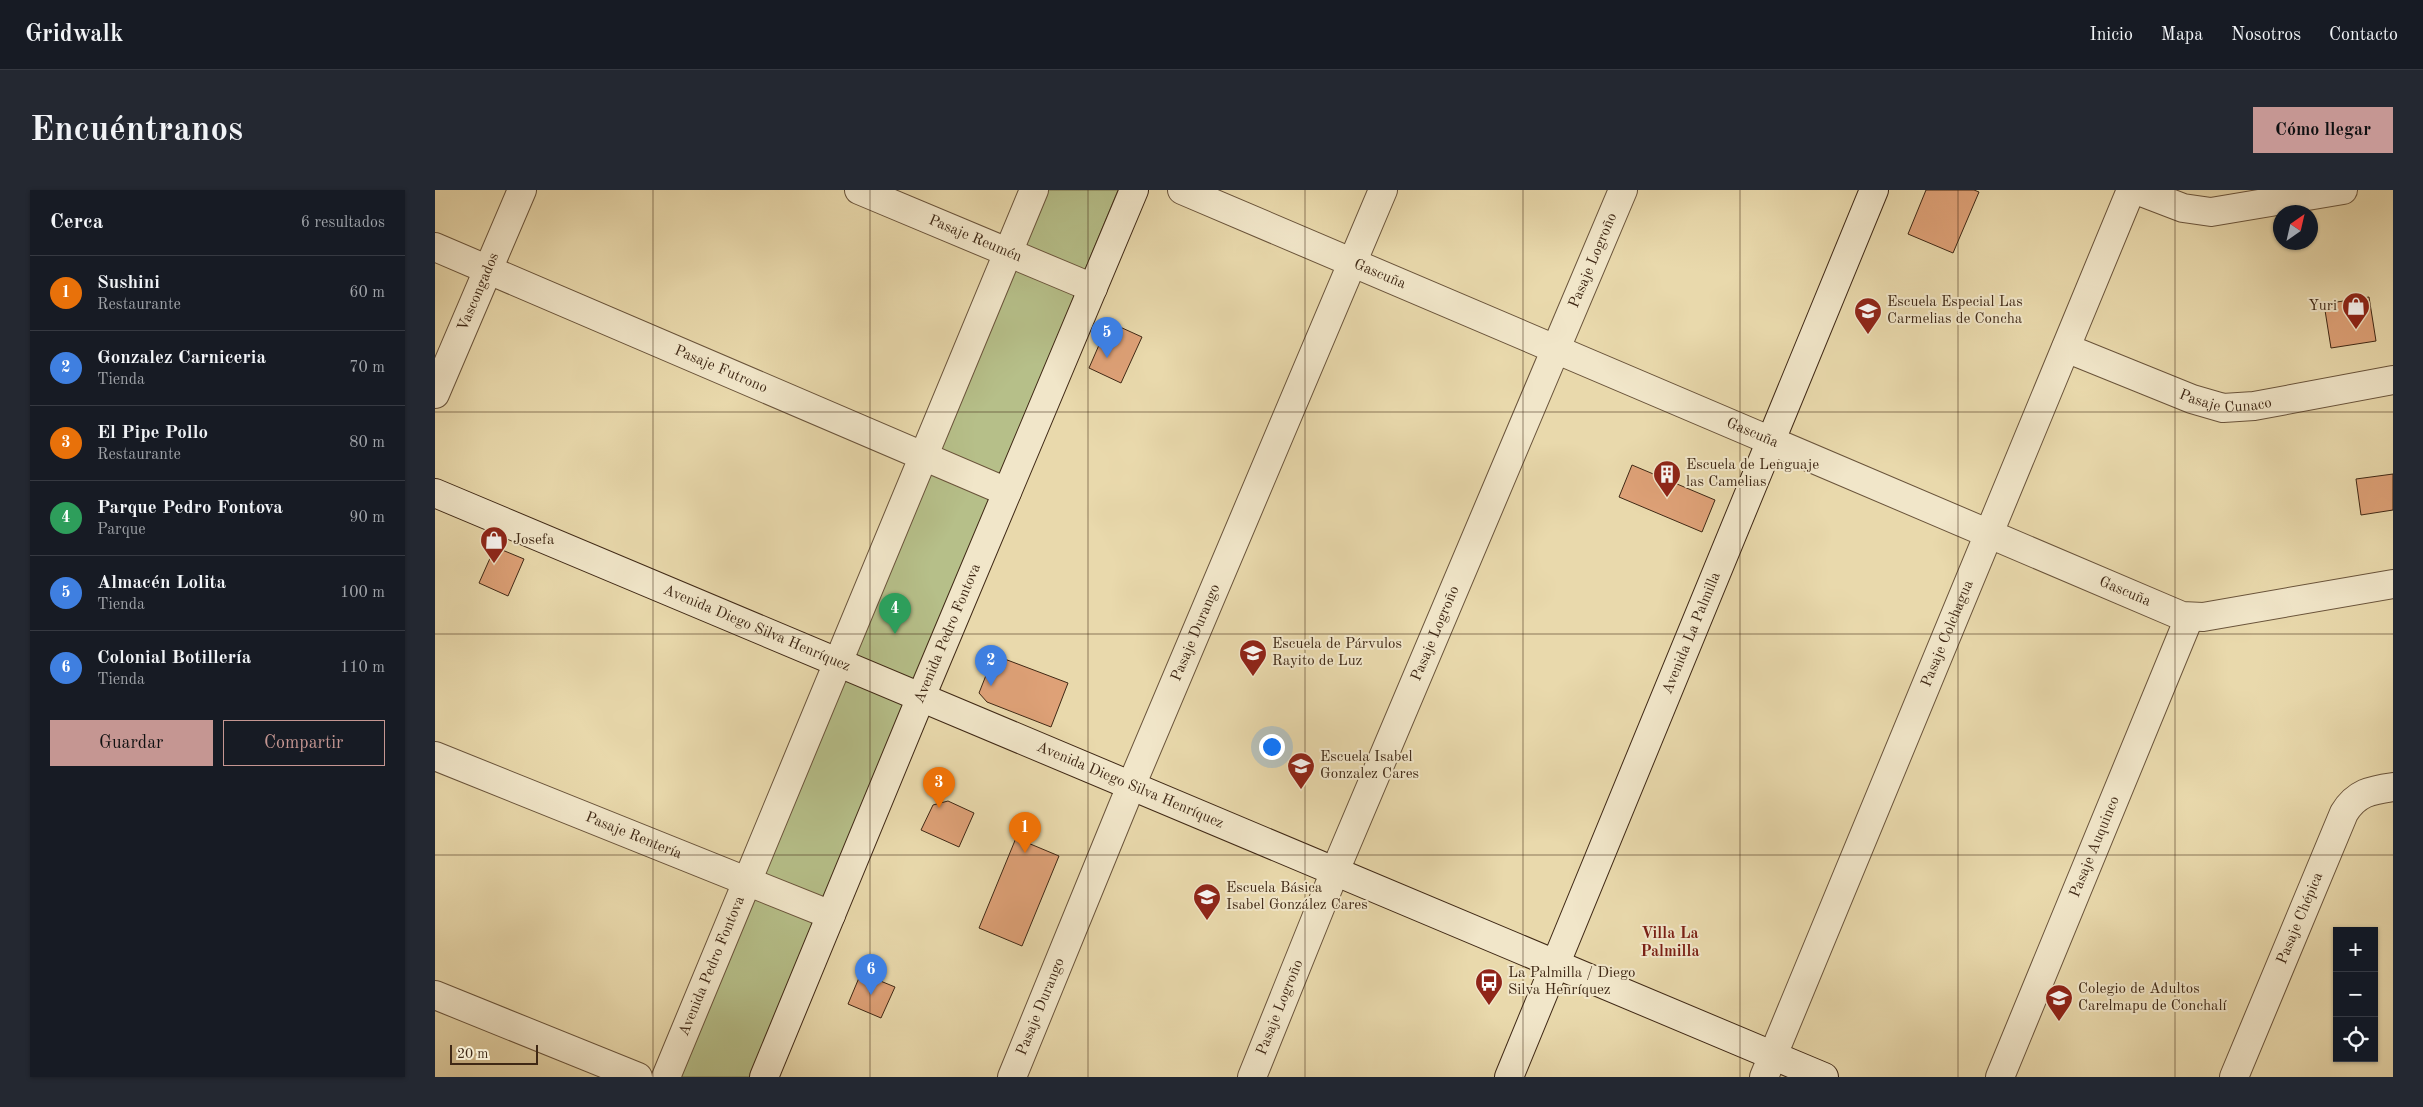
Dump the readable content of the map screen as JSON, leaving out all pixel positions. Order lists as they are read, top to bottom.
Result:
{
  "streets": {
    "street": [
      "Pasaje Reumén",
      "Pasaje Logroño",
      "Gascuña",
      "Vascongados",
      "Pasaje Futrono",
      "Pasaje Cunaco",
      "Avenida Diego Silva Henríquez",
      "Avenida Pedro Fontova",
      "Pasaje Durango",
      "Avenida La Palmilla",
      "Pasaje Colchagua",
      "Pasaje Rentería",
      "Pasaje Auquinco",
      "Pasaje Chépica"
    ]
  },
  "crossings": [
    ["Pasaje Reumén", "Avenida Pedro Fontova"],
    ["Pasaje Logroño", "Gascuña"],
    ["Pasaje Logroño", "Avenida Diego Silva Henríquez"],
    ["Gascuña", "Pasaje Durango"],
    ["Gascuña", "Avenida La Palmilla"],
    ["Gascuña", "Pasaje Colchagua"],
    ["Gascuña", "Pasaje Auquinco"],
    ["Vascongados", "Pasaje Futrono"],
    ["Pasaje Futrono", "Avenida Pedro Fontova"],
    ["Pasaje Cunaco", "Pasaje Colchagua"],
    ["Avenida Diego Silva Henríquez", "Avenida Pedro Fontova"],
    ["Avenida Diego Silva Henríquez", "Pasaje Durango"],
    ["Avenida Diego Silva Henríquez", "Avenida La Palmilla"],
    ["Avenida Diego Silva Henríquez", "Pasaje Colchagua"],
    ["Avenida Pedro Fontova", "Pasaje Rentería"]
  ],
  "districts": ["Villa La Palmilla"],
  "places": {
    "shop": ["Yuri", "Josefa"],
    "school or university": [
      "Escuela Especial Las Carmelias de Concha",
      "Escuela de Párvulos Rayito de Luz",
      "Escuela Isabel Gonzalez Cares",
      "Escuela Básica Isabel González Cares",
      "Colegio de Adultos Carelmapu de Conchalí"
    ],
    "building": ["Escuela de Lenguaje las Camelias"],
    "bus stop": ["La Palmilla / Diego Silva Henríquez"]
  },
  "scale_bar": "20 m",
  "north": "top right",
  "page": {
    "header": "Gridwalk",
    "nav": [
      "Inicio",
      "Mapa",
      "Nosotros",
      "Contacto"
    ],
    "buttons": [
      "Cómo llegar",
      ["Guardar", "Compartir"]
    ],
    "title": "Encuéntranos",
    "heading": ["Cerca", "6 resultados"],
    "list": [
      {
        "mark": "1",
        "name": "Sushini",
        "note": "Restaurante",
        "value": "60 m"
      },
      {
        "mark": "2",
        "name": "Gonzalez Carniceria",
        "note": "Tienda",
        "value": "70 m"
      },
      {
        "mark": "3",
        "name": "El Pipe Pollo",
        "note": "Restaurante",
        "value": "80 m"
      },
      {
        "mark": "4",
        "name": "Parque Pedro Fontova",
        "note": "Parque",
        "value": "90 m"
      },
      {
        "mark": "5",
        "name": "Almacén Lolita",
        "note": "Tienda",
        "value": "100 m"
      },
      {
        "mark": "6",
        "name": "Colonial Botillería",
        "note": "Tienda",
        "value": "110 m"
      }
    ],
    "pins": [
      "5",
      "4",
      "2",
      "3",
      "1",
      "6"
    ],
    "map_buttons": ["+", "−"],
    "scale": "20 m"
  }
}
